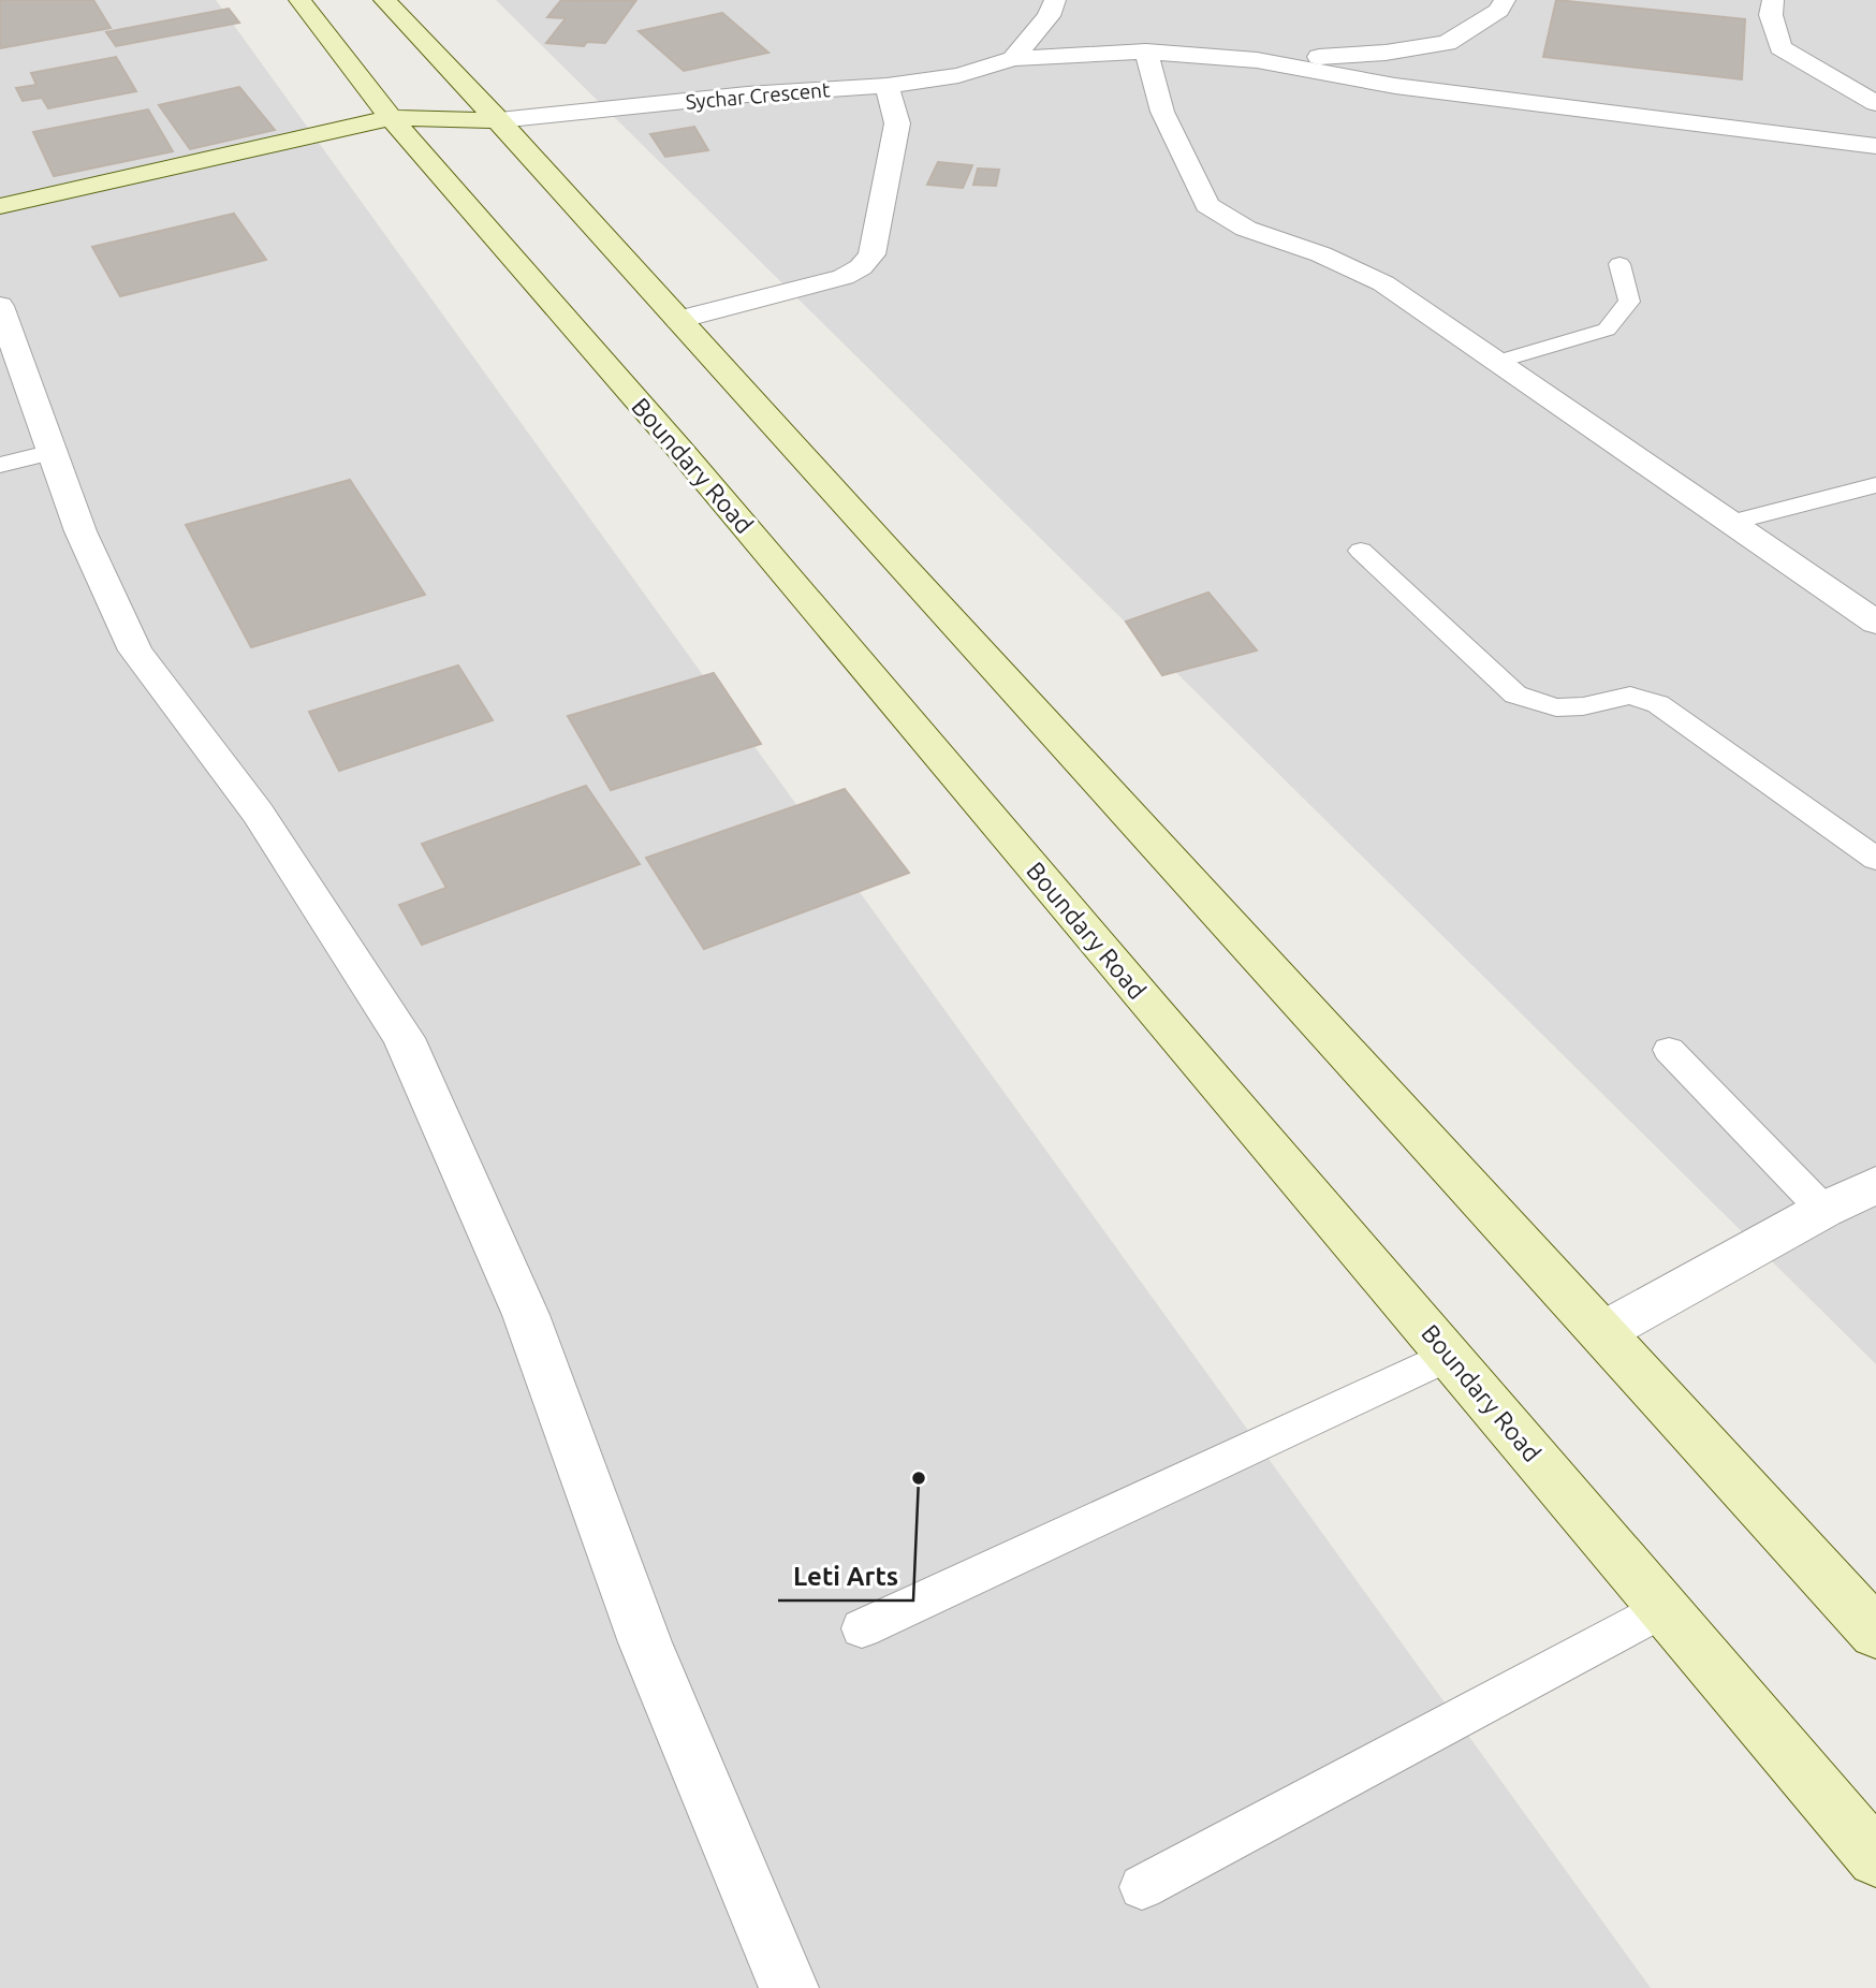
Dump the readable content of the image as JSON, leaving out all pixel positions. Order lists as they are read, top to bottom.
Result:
{
  "streets": {
    "main road": ["Boundary Road"],
    "street": ["Sychar Crescent"]
  },
  "places": ["Leti Arts"]
}
